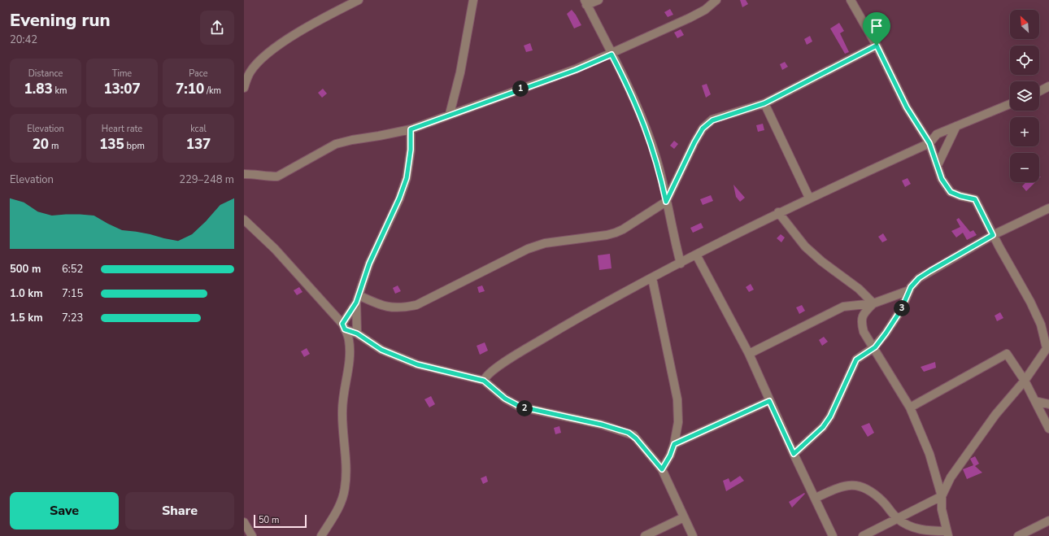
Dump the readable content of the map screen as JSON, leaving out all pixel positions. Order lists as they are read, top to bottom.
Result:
{
  "scale_bar": "50 m",
  "north": "top left",
  "page": {
    "heading": ["Evening run", "20:42"],
    "map_buttons": ["+", "−"],
    "stats": [
      ["Distance", "1.83 km"],
      ["Time", "13:07"],
      ["Pace", "7:10 /km"],
      ["Elevation", "20 m"],
      ["Heart rate", "135 bpm"],
      ["kcal", "137"]
    ],
    "pins": ["1", "3", "2"],
    "chart": ["Elevation", "229–248 m"],
    "list": [
      {
        "name": "500 m",
        "note": "6:52"
      },
      {
        "name": "1.0 km",
        "note": "7:15"
      },
      {
        "name": "1.5 km",
        "note": "7:23"
      }
    ],
    "buttons": ["Save", "Share"],
    "scale": "50 m"
  }
}
